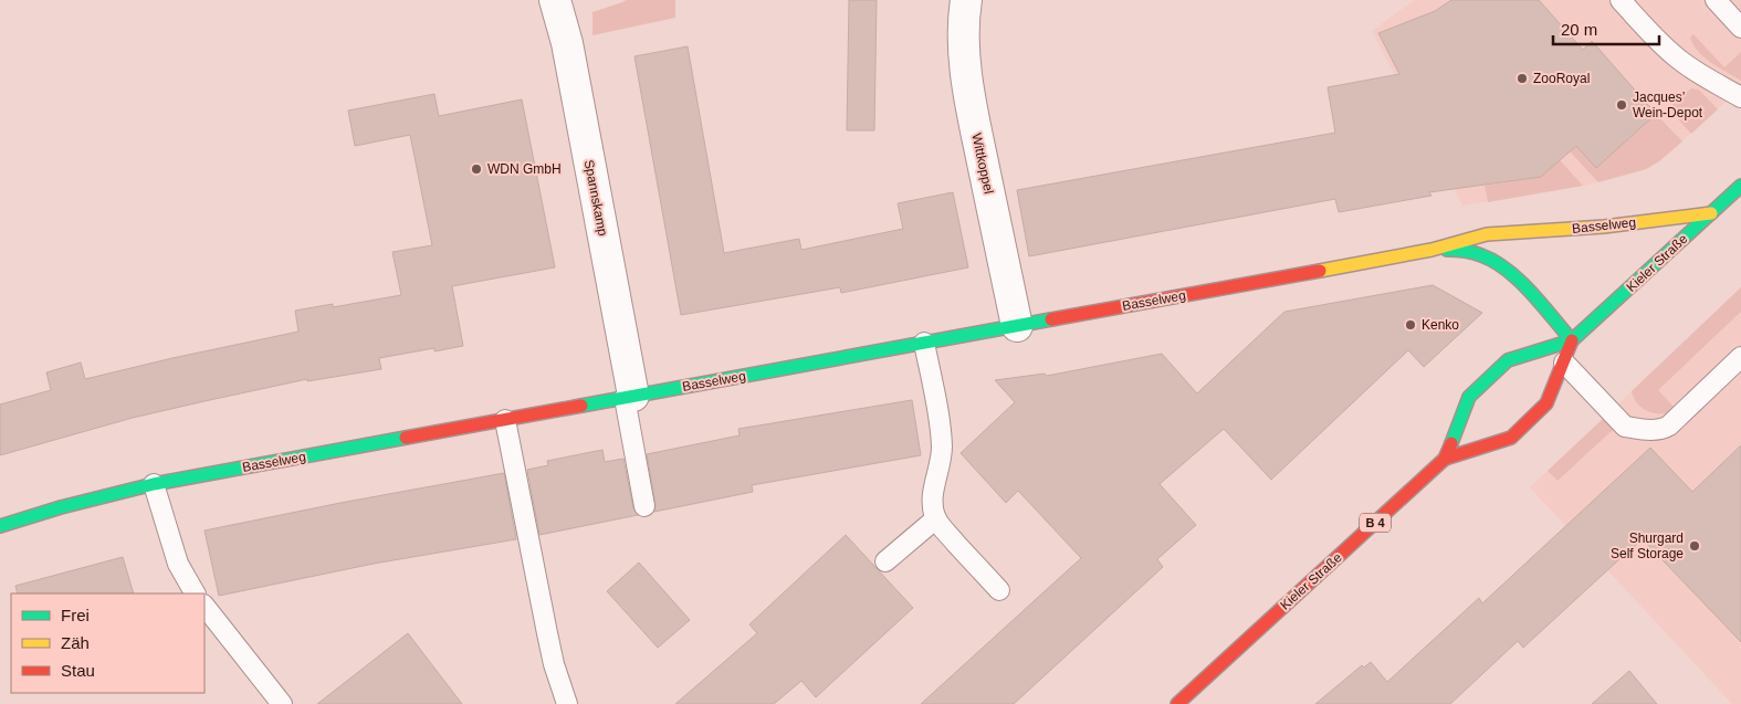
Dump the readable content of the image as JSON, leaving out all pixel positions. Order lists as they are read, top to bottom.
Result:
{
  "streets": {
    "street": [
      "Wittkoppel",
      "Spannskamp",
      "Basselweg",
      "Kieler Straße",
      "B 4"
    ]
  },
  "crossings": [
    ["Wittkoppel", "Basselweg"],
    ["Spannskamp", "Basselweg"],
    ["Basselweg", "Kieler Straße"]
  ],
  "places": [
    "ZooRoyal",
    "Jacques’ Wein-Depot",
    "WDN GmbH",
    "Kenko",
    "Shurgard Self Storage"
  ],
  "legend": ["Frei", "Zäh", "Stau"],
  "scale_bar": "20 m"
}
